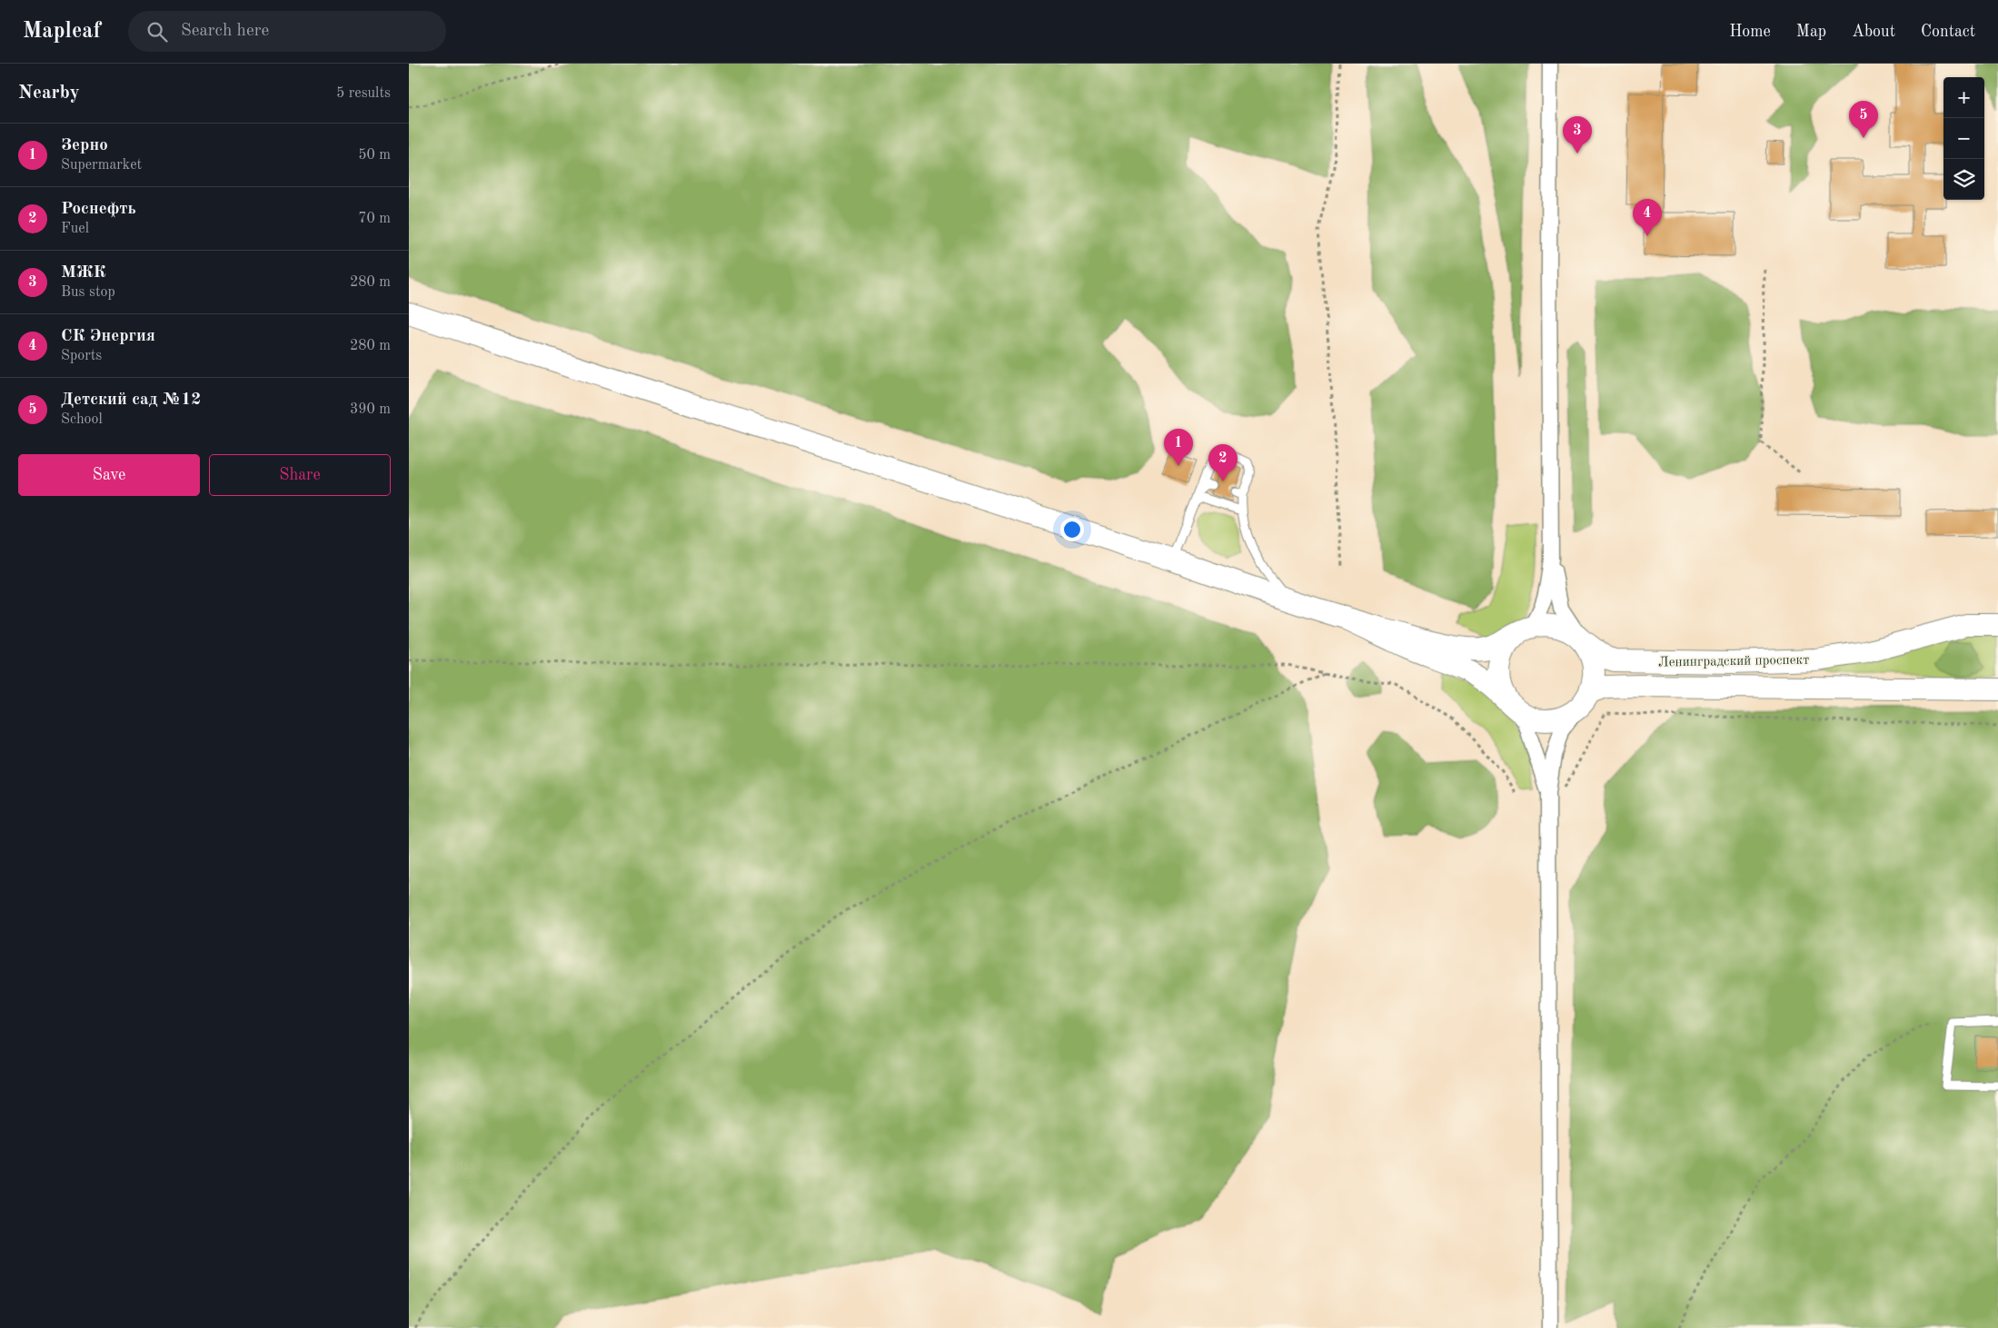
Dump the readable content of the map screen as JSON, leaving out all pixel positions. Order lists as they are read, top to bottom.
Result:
{
  "streets": {
    "main road": ["Ленинградский проспект"]
  },
  "page": {
    "header": "Mapleaf",
    "search": "Search here",
    "nav": [
      "Home",
      "Map",
      "About",
      "Contact"
    ],
    "heading": ["Nearby", "5 results"],
    "map_buttons": ["+", "−"],
    "pins": [
      "5",
      "3",
      "4",
      "1",
      "2"
    ],
    "list": [
      {
        "mark": "1",
        "name": "Зерно",
        "note": "Supermarket",
        "value": "50 m"
      },
      {
        "mark": "2",
        "name": "Роснефть",
        "note": "Fuel",
        "value": "70 m"
      },
      {
        "mark": "3",
        "name": "МЖК",
        "note": "Bus stop",
        "value": "280 m"
      },
      {
        "mark": "4",
        "name": "СК Энергия",
        "note": "Sports",
        "value": "280 m"
      },
      {
        "mark": "5",
        "name": "Детский сад №12",
        "note": "School",
        "value": "390 m"
      }
    ],
    "buttons": ["Save", "Share"]
  }
}
